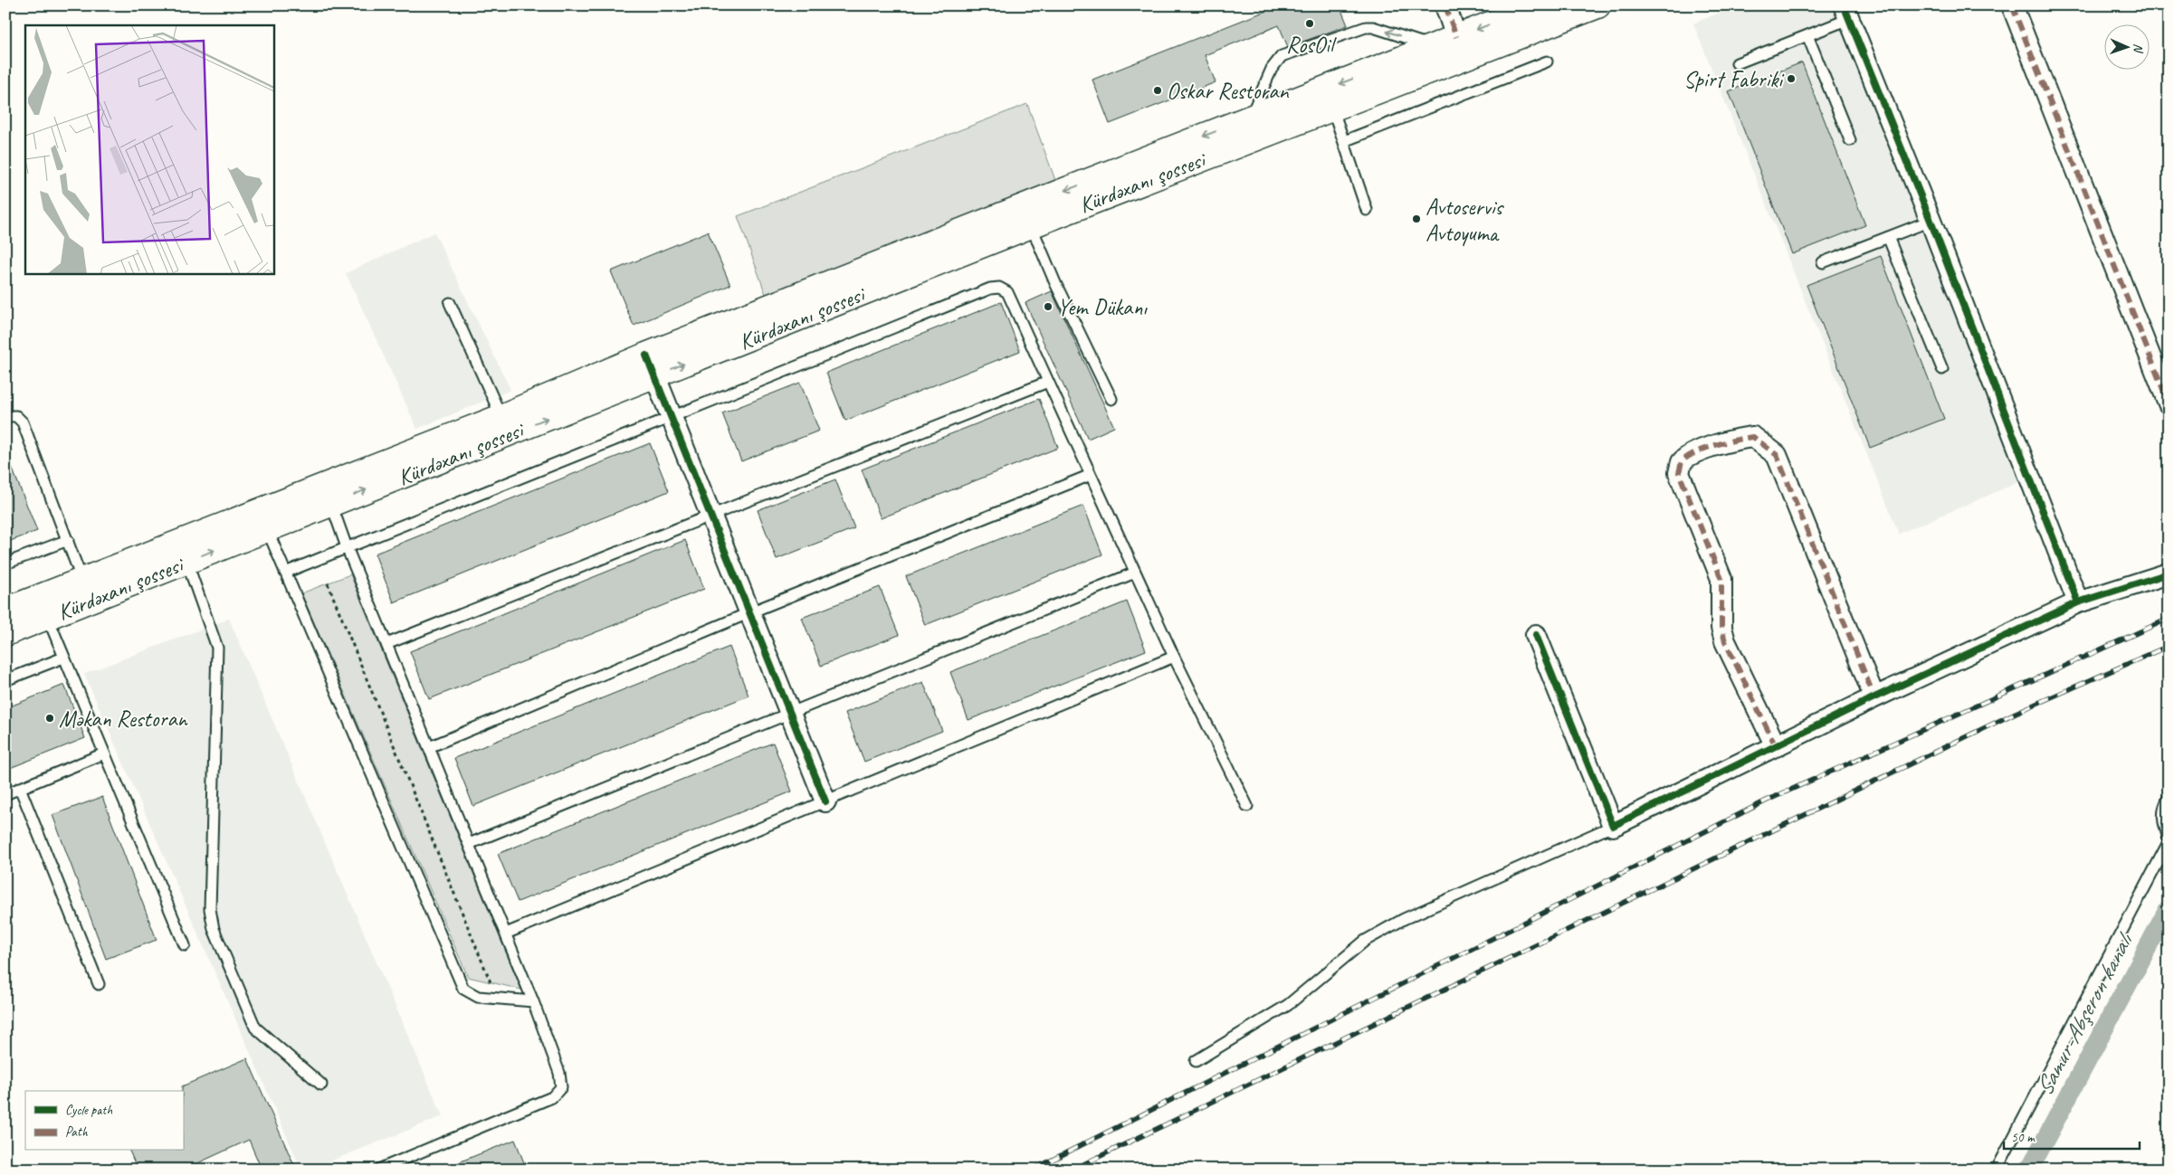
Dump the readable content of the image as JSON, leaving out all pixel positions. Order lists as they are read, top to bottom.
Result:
{
  "streets": {
    "main road": ["Kürdəxanı şossesi"]
  },
  "water": ["Samur-Abşeron kanalı"],
  "places": [
    "RosOil",
    "Spirt Fabriki",
    "Oskar Restoran",
    "Avtoservis Avtoyuma",
    "Yem Dükanı",
    "Məkan Restoran"
  ],
  "legend": ["Cycle path", "Path"],
  "scale_bar": "50 m",
  "north": "right"
}
